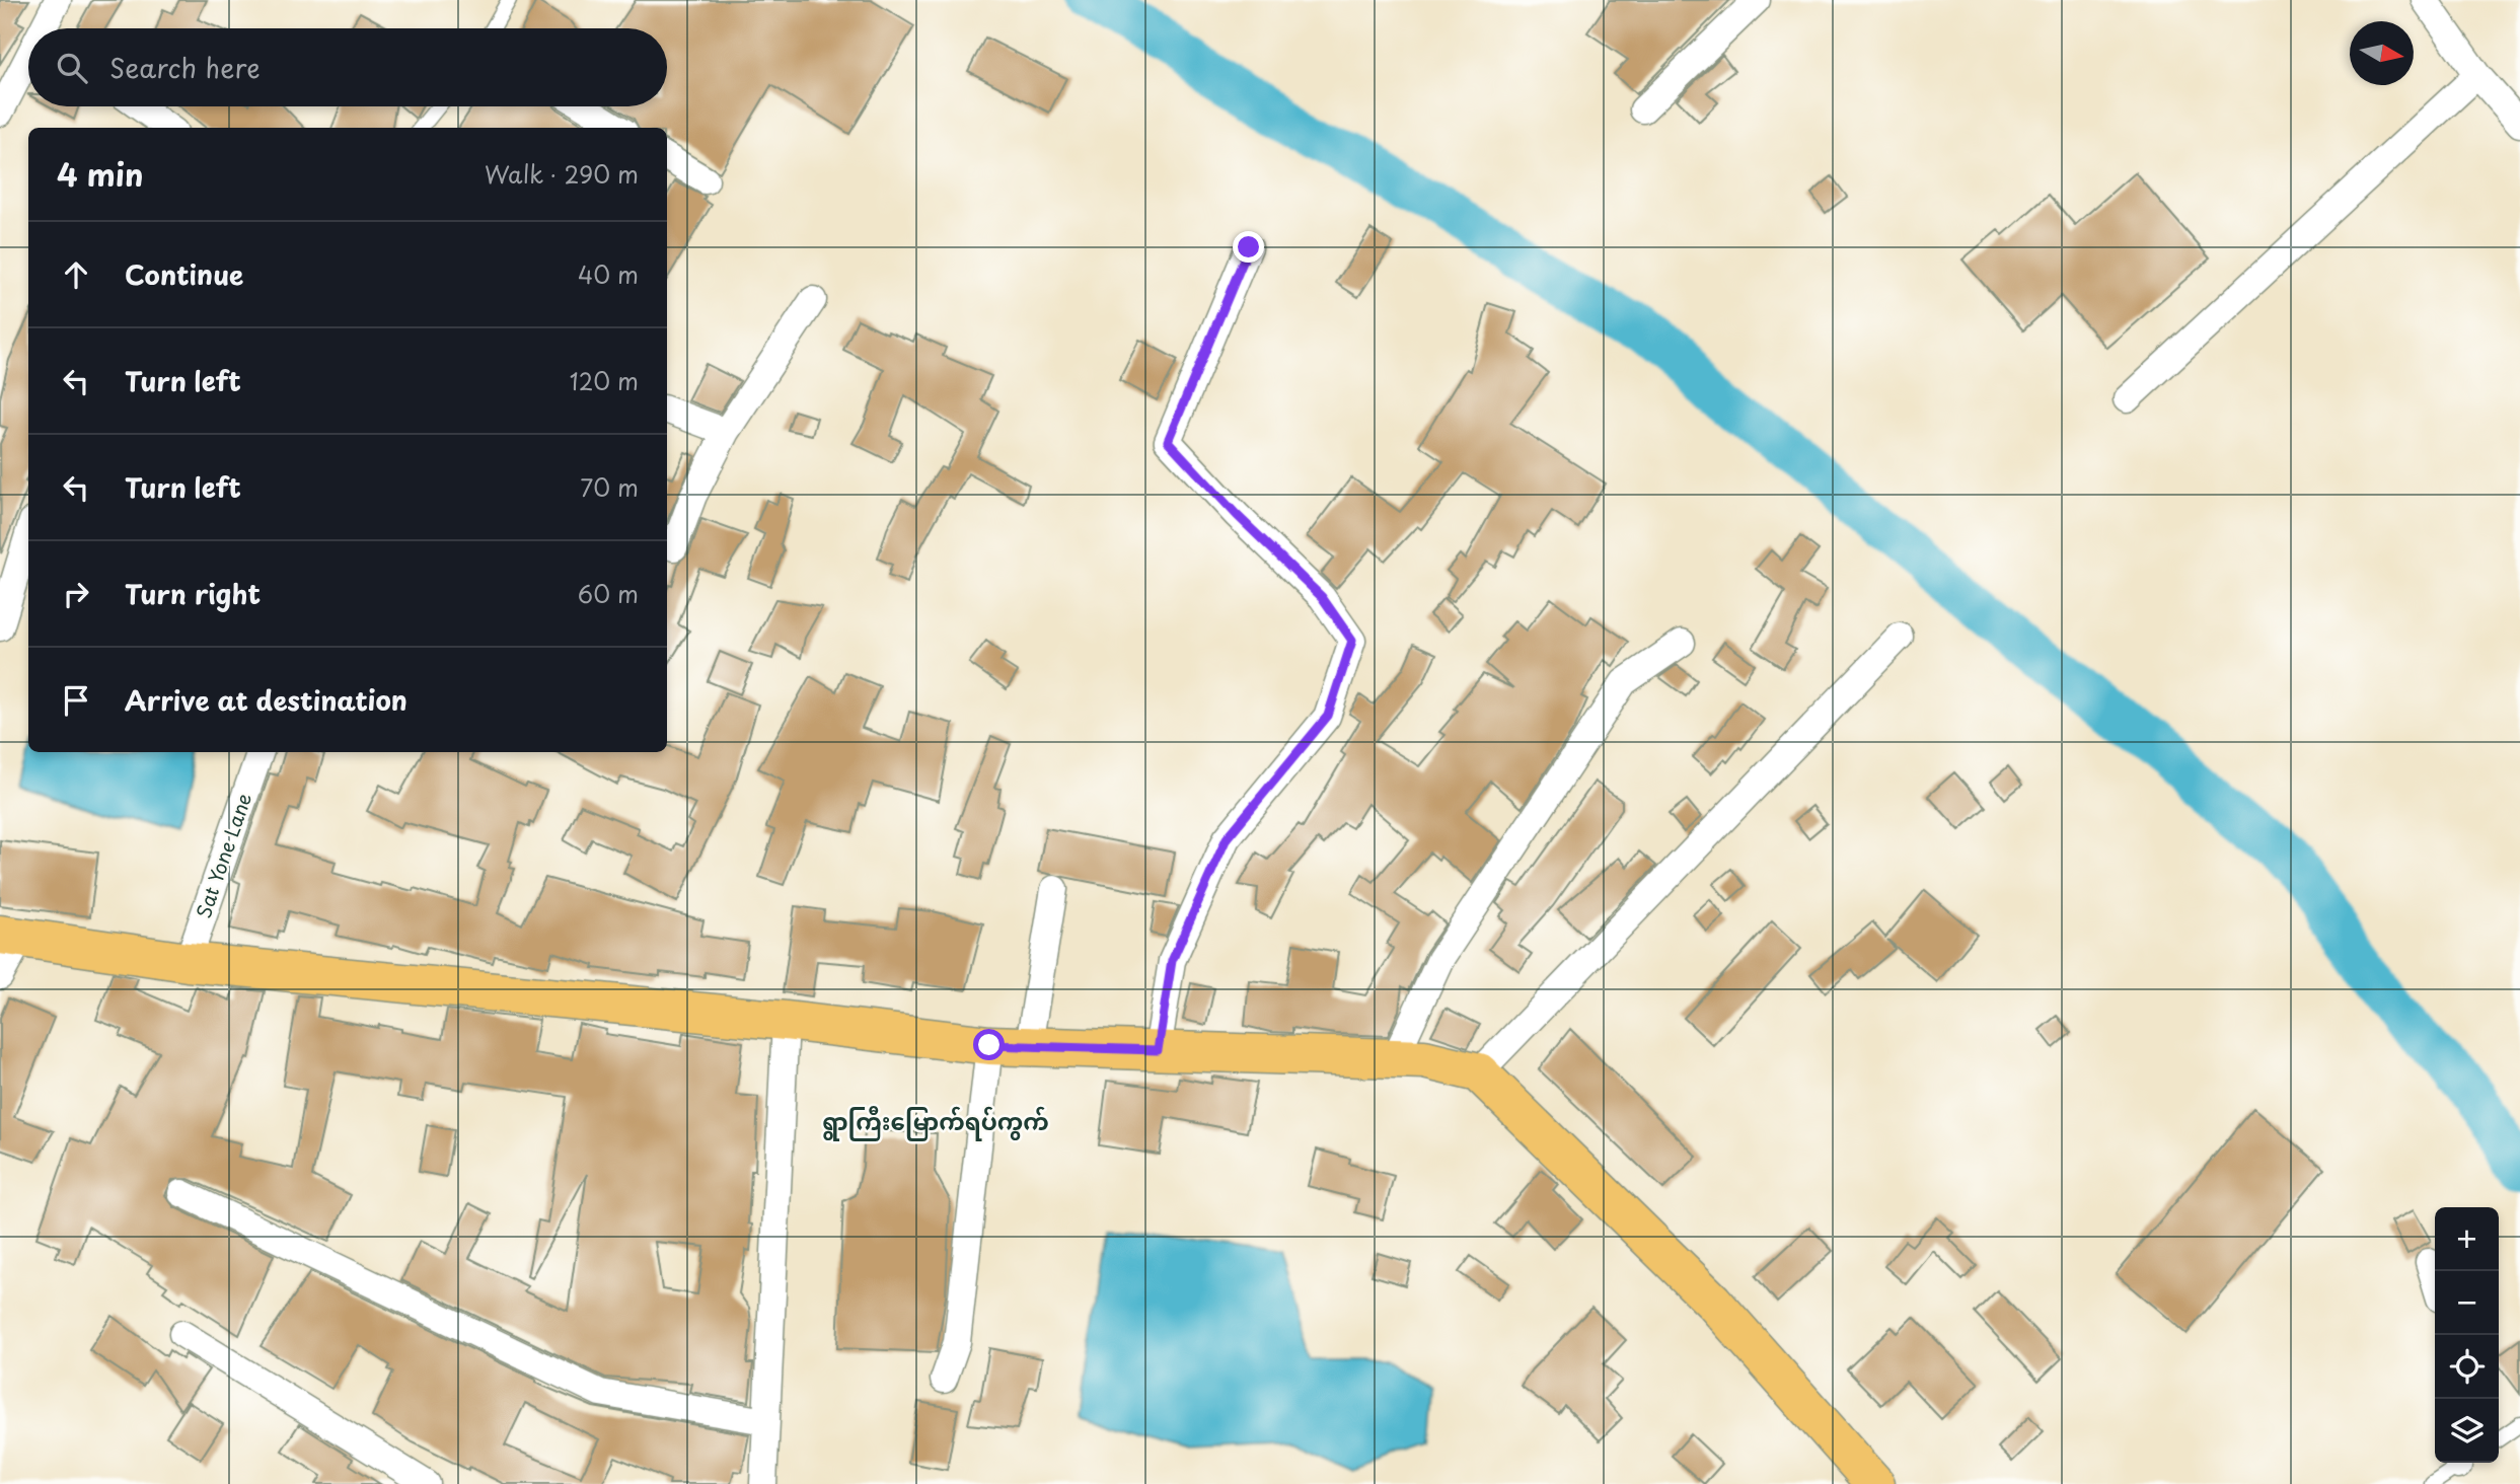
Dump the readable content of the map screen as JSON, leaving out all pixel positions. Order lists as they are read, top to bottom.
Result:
{
  "streets": {
    "street": ["Sat Yone Lane"]
  },
  "districts": ["ရွာကြီးမြောက်ရပ်ကွက်"],
  "north": "right",
  "page": {
    "search": "Search here",
    "heading": ["4 min", "Walk · 290 m"],
    "list": [
      ["Continue", "40 m"],
      ["Turn left", "120 m"],
      ["Turn left", "70 m"],
      ["Turn right", "60 m"],
      "Arrive at destination"
    ],
    "map_buttons": ["+", "−"]
  }
}
